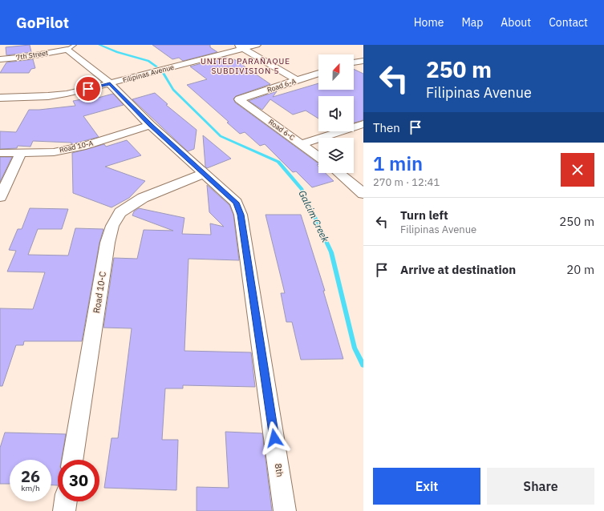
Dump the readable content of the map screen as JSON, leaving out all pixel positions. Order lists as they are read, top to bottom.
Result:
{
  "streets": {
    "street": [
      "7th Street",
      "Filipinas Avenue",
      "Road 6-A",
      "Road 6-C",
      "Road 10-A",
      "Road 10-C",
      "8th"
    ]
  },
  "crossings": [
    ["7th Street", "Filipinas Avenue"],
    ["7th Street", "8th"],
    ["Filipinas Avenue", "8th"],
    ["Road 6-A", "Road 6-C"],
    ["Road 10-A", "8th"],
    ["Road 10-C", "8th"]
  ],
  "districts": ["UNITED PARAÑAQUE SUBDIVISION 5"],
  "water": ["Galcim Creek"],
  "north": "top",
  "page": {
    "header": "GoPilot",
    "nav": [
      "Home",
      "Map",
      "About",
      "Contact"
    ],
    "turn": ["250 m", "Filipinas Avenue"],
    "then": "Then",
    "heading": ["1 min", "270 m · 12:41"],
    "list": [
      {
        "name": "Turn left",
        "note": "Filipinas Avenue",
        "value": "250 m"
      },
      {
        "name": "Arrive at destination",
        "value": "20 m"
      }
    ],
    "speed": "26 km/h",
    "limit": "30",
    "buttons": ["Exit", "Share"]
  }
}
